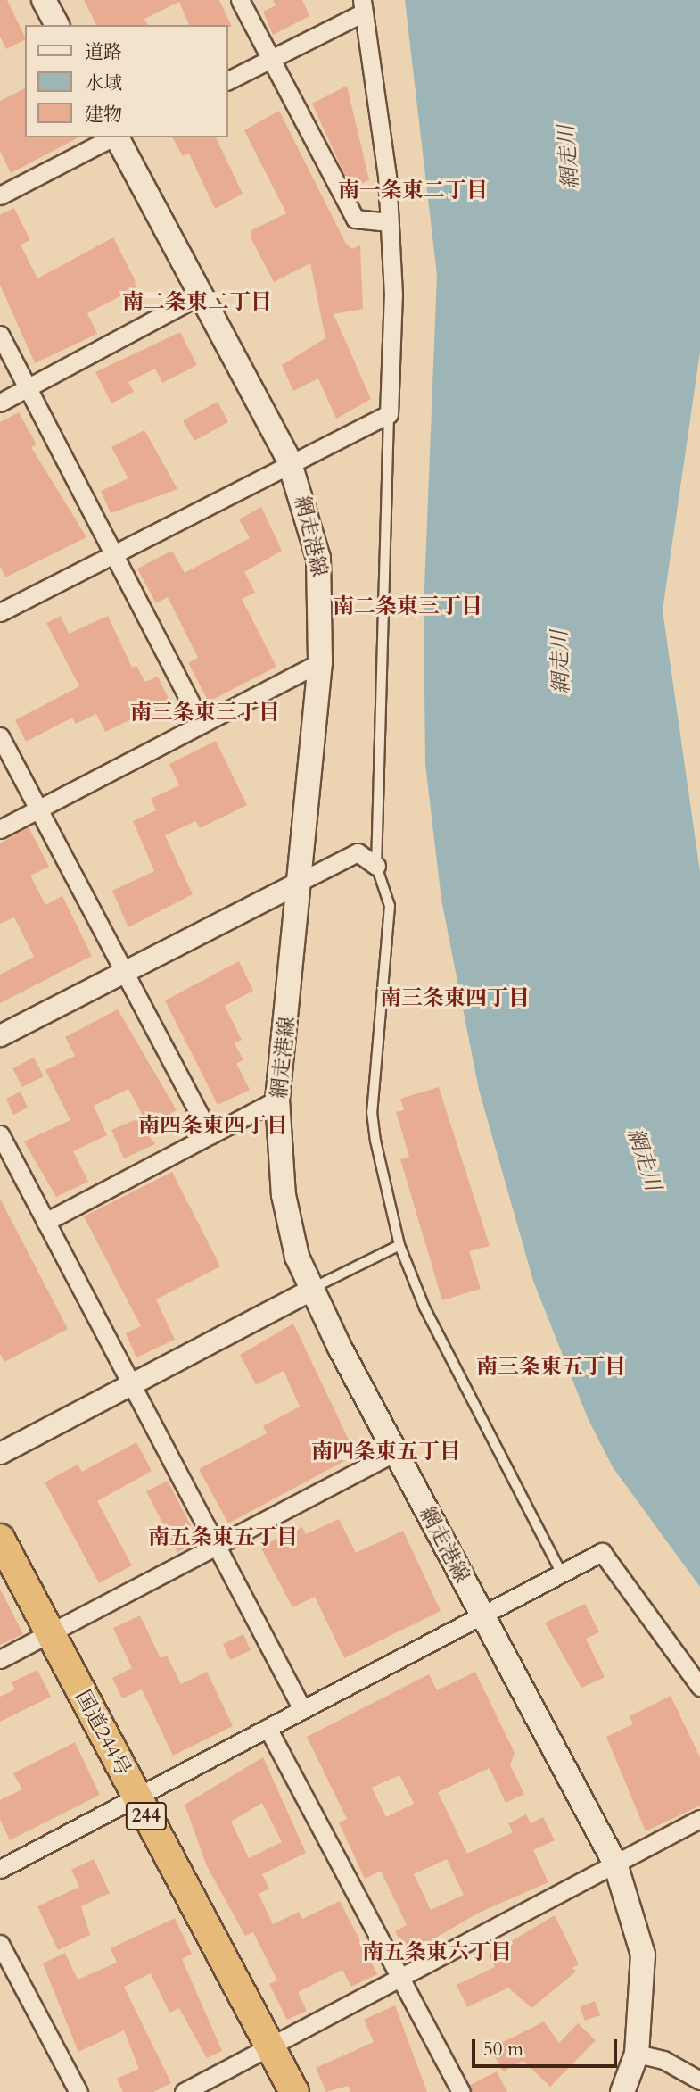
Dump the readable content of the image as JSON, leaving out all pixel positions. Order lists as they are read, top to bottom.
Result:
{
  "streets": {
    "highway": ["国道244号", "244"],
    "main road": ["網走港線"]
  },
  "districts": [
    "南一条東二丁目",
    "南二条東二丁目",
    "南二条東三丁目",
    "南三条東三丁目",
    "南三条東四丁目",
    "南四条東四丁目",
    "南三条東五丁目",
    "南四条東五丁目",
    "南五条東五丁目",
    "南五条東六丁目"
  ],
  "water": ["網走川"],
  "legend": ["道路", "水域", "建物"],
  "scale_bar": "50 m"
}
